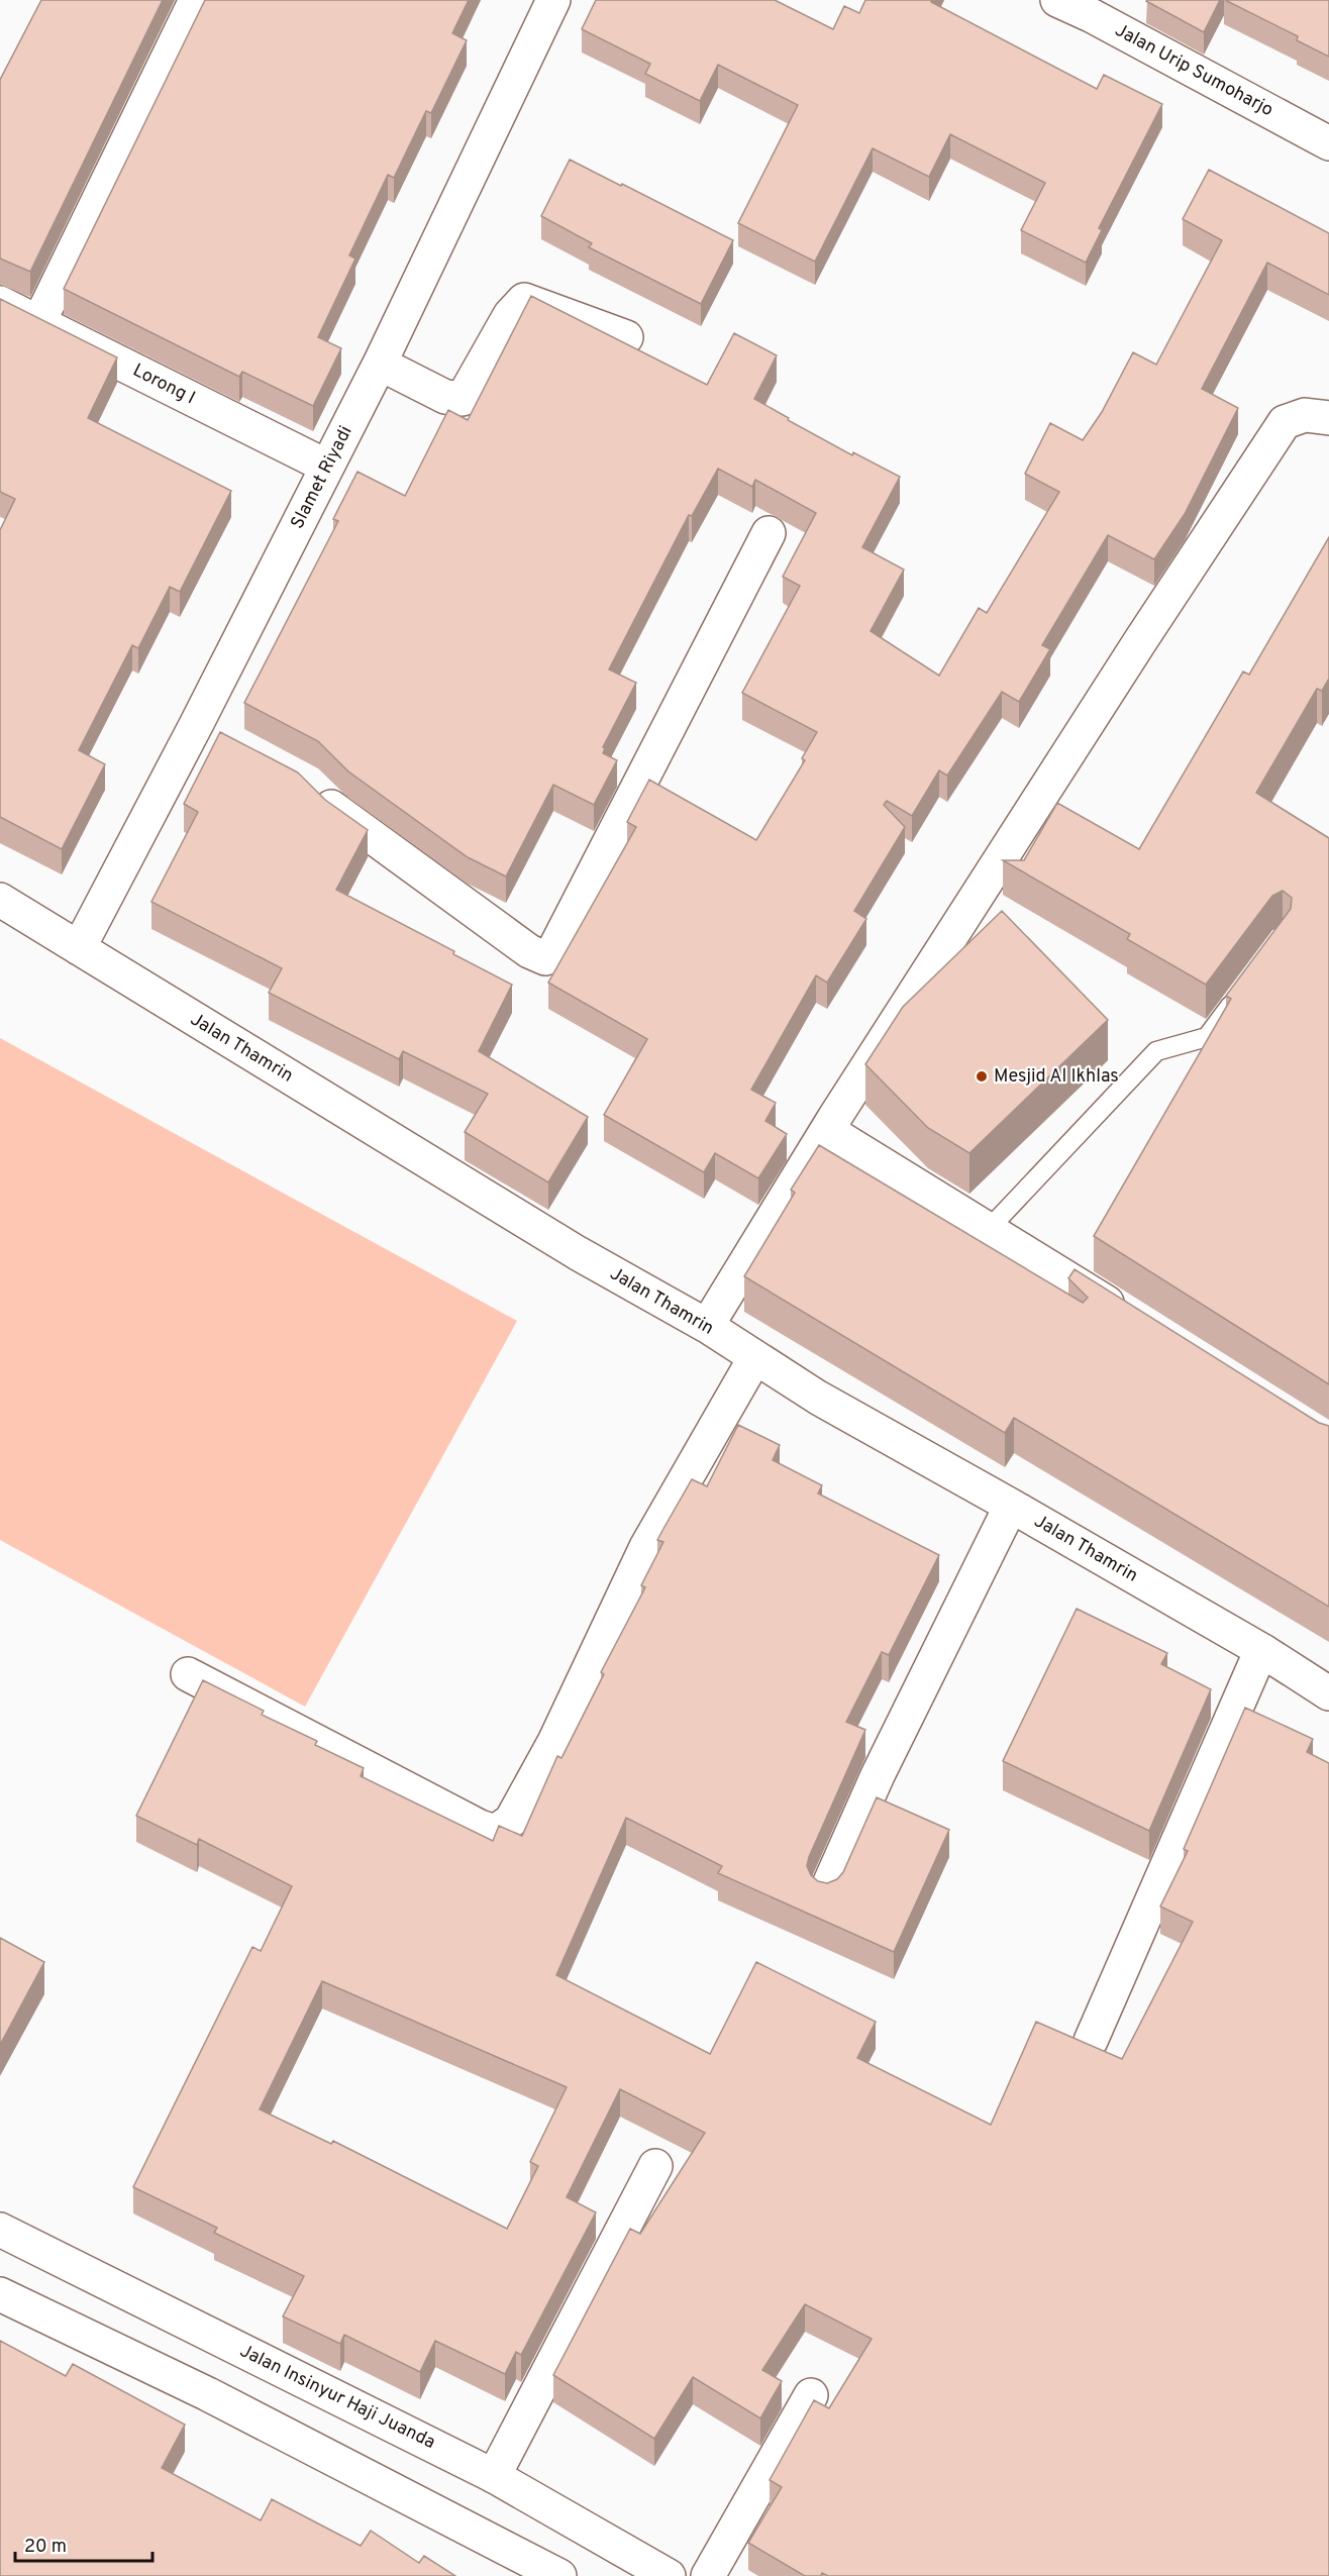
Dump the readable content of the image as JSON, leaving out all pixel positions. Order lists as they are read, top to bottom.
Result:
{
  "streets": {
    "street": [
      "Jalan Urip Sumoharjo",
      "Lorong I",
      "Slamet Riyadi",
      "Jalan Thamrin",
      "Jalan Insinyur Haji Juanda"
    ]
  },
  "crossings": [
    ["Lorong I", "Slamet Riyadi"],
    ["Slamet Riyadi", "Jalan Thamrin"]
  ],
  "places": ["Mesjid Al Ikhlas"],
  "scale_bar": "20 m"
}
